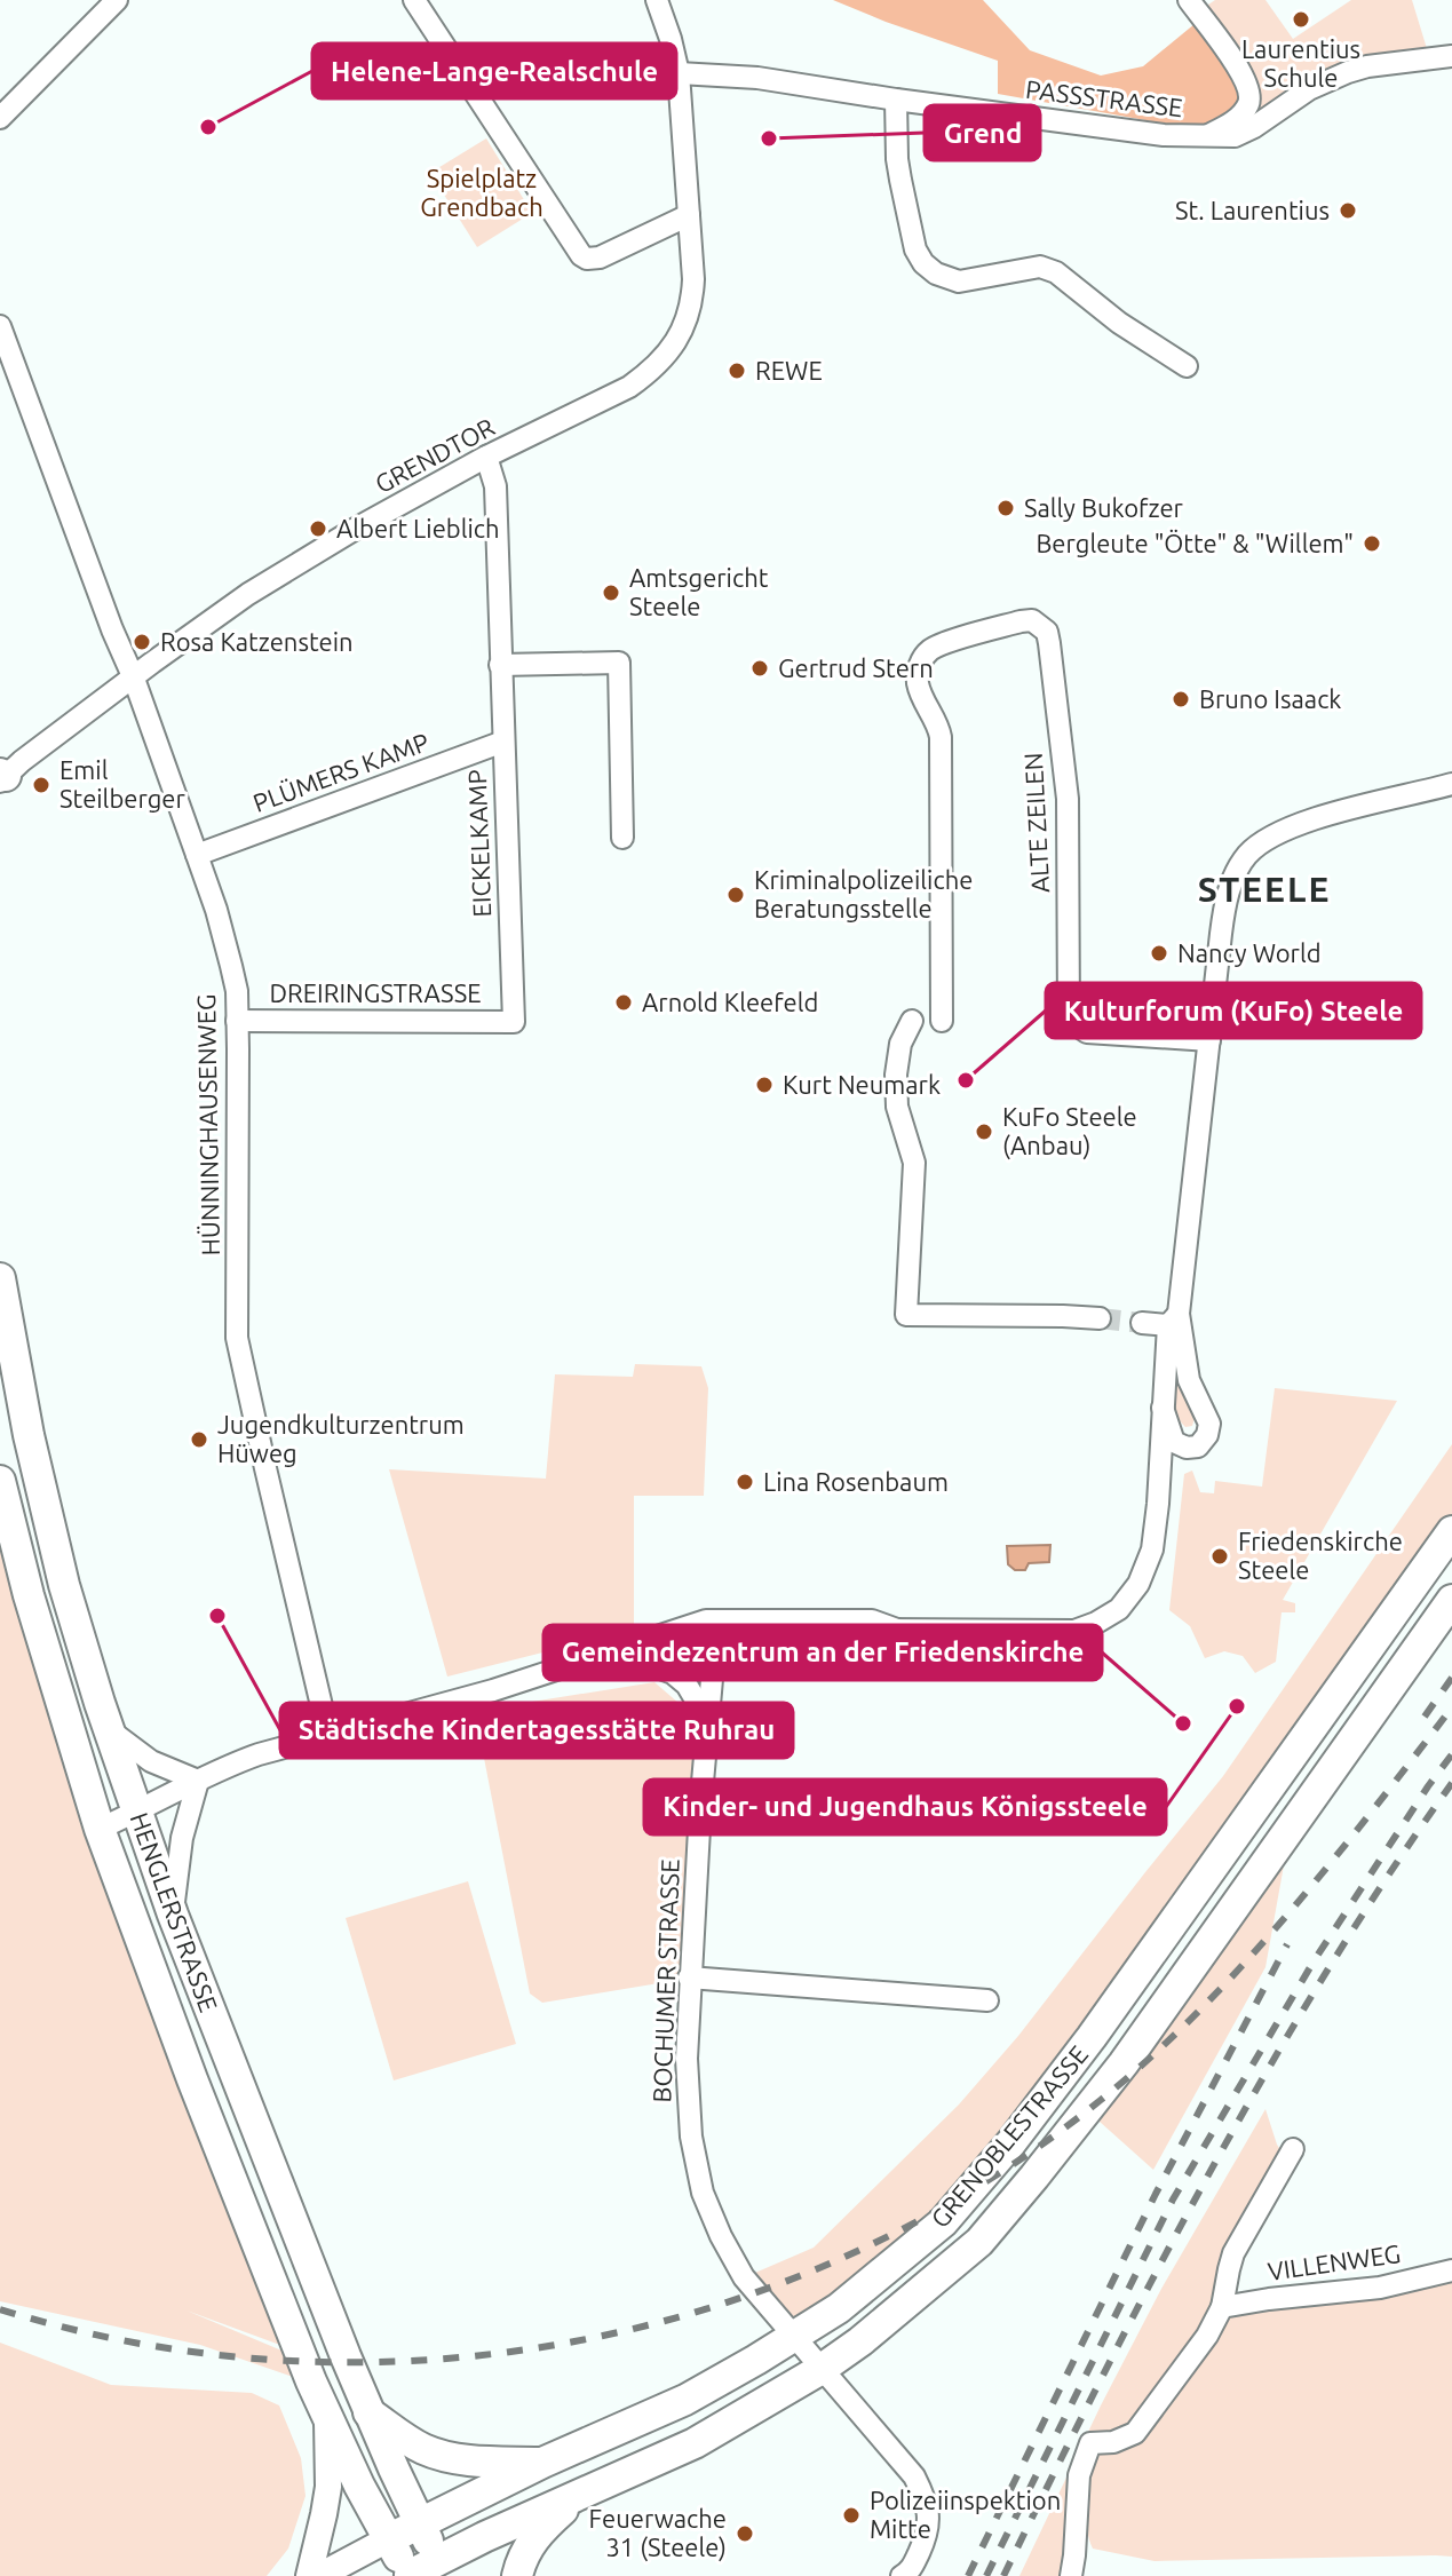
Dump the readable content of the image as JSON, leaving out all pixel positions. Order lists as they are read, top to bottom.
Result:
{
  "streets": {
    "main road": ["HENGLERSTRASSE", "GRENOBLESTRASSE"],
    "street": [
      "PASSSTRASSE",
      "GRENDTOR",
      "PLÜMERS KAMP",
      "ALTE ZEILEN",
      "EICKELKAMP",
      "DREIRINGSTRASSE",
      "HÜNNINGHAUSENWEG",
      "BOCHUMER STRASSE",
      "VILLENWEG"
    ]
  },
  "crossings": [
    ["PASSSTRASSE", "GRENDTOR"],
    ["GRENDTOR", "EICKELKAMP"],
    ["GRENDTOR", "HÜNNINGHAUSENWEG"],
    ["PLÜMERS KAMP", "EICKELKAMP"],
    ["PLÜMERS KAMP", "HÜNNINGHAUSENWEG"],
    ["EICKELKAMP", "DREIRINGSTRASSE"],
    ["DREIRINGSTRASSE", "HÜNNINGHAUSENWEG"],
    ["HENGLERSTRASSE", "GRENOBLESTRASSE"],
    ["BOCHUMER STRASSE", "GRENOBLESTRASSE"]
  ],
  "districts": ["STEELE"],
  "parks": ["Spielplatz Grendbach"],
  "places": [
    "Laurentius Schule",
    "Helene-Lange-Realschule",
    "Grend",
    "St. Laurentius",
    "REWE",
    "Sally Bukofzer",
    "Albert Lieblich",
    "Bergleute \"Ötte\" & \"Willem\"",
    "Amtsgericht Steele",
    "Rosa Katzenstein",
    "Gertrud Stern",
    "Bruno Isaack",
    "Emil Steilberger",
    "Kriminalpolizeiliche Beratungsstelle",
    "Nancy World",
    "Arnold Kleefeld",
    "Kulturforum (KuFo) Steele",
    "Kurt Neumark",
    "KuFo Steele (Anbau)",
    "Jugendkulturzentrum Hüweg",
    "Lina Rosenbaum",
    "Friedenskirche Steele",
    "Städtische Kindertagesstätte Ruhrau",
    "Kinder- und Jugendhaus Königssteele",
    "Gemeindezentrum an der Friedenskirche",
    "Polizeiinspektion Mitte",
    "Feuerwache 31 (Steele)"
  ]
}
